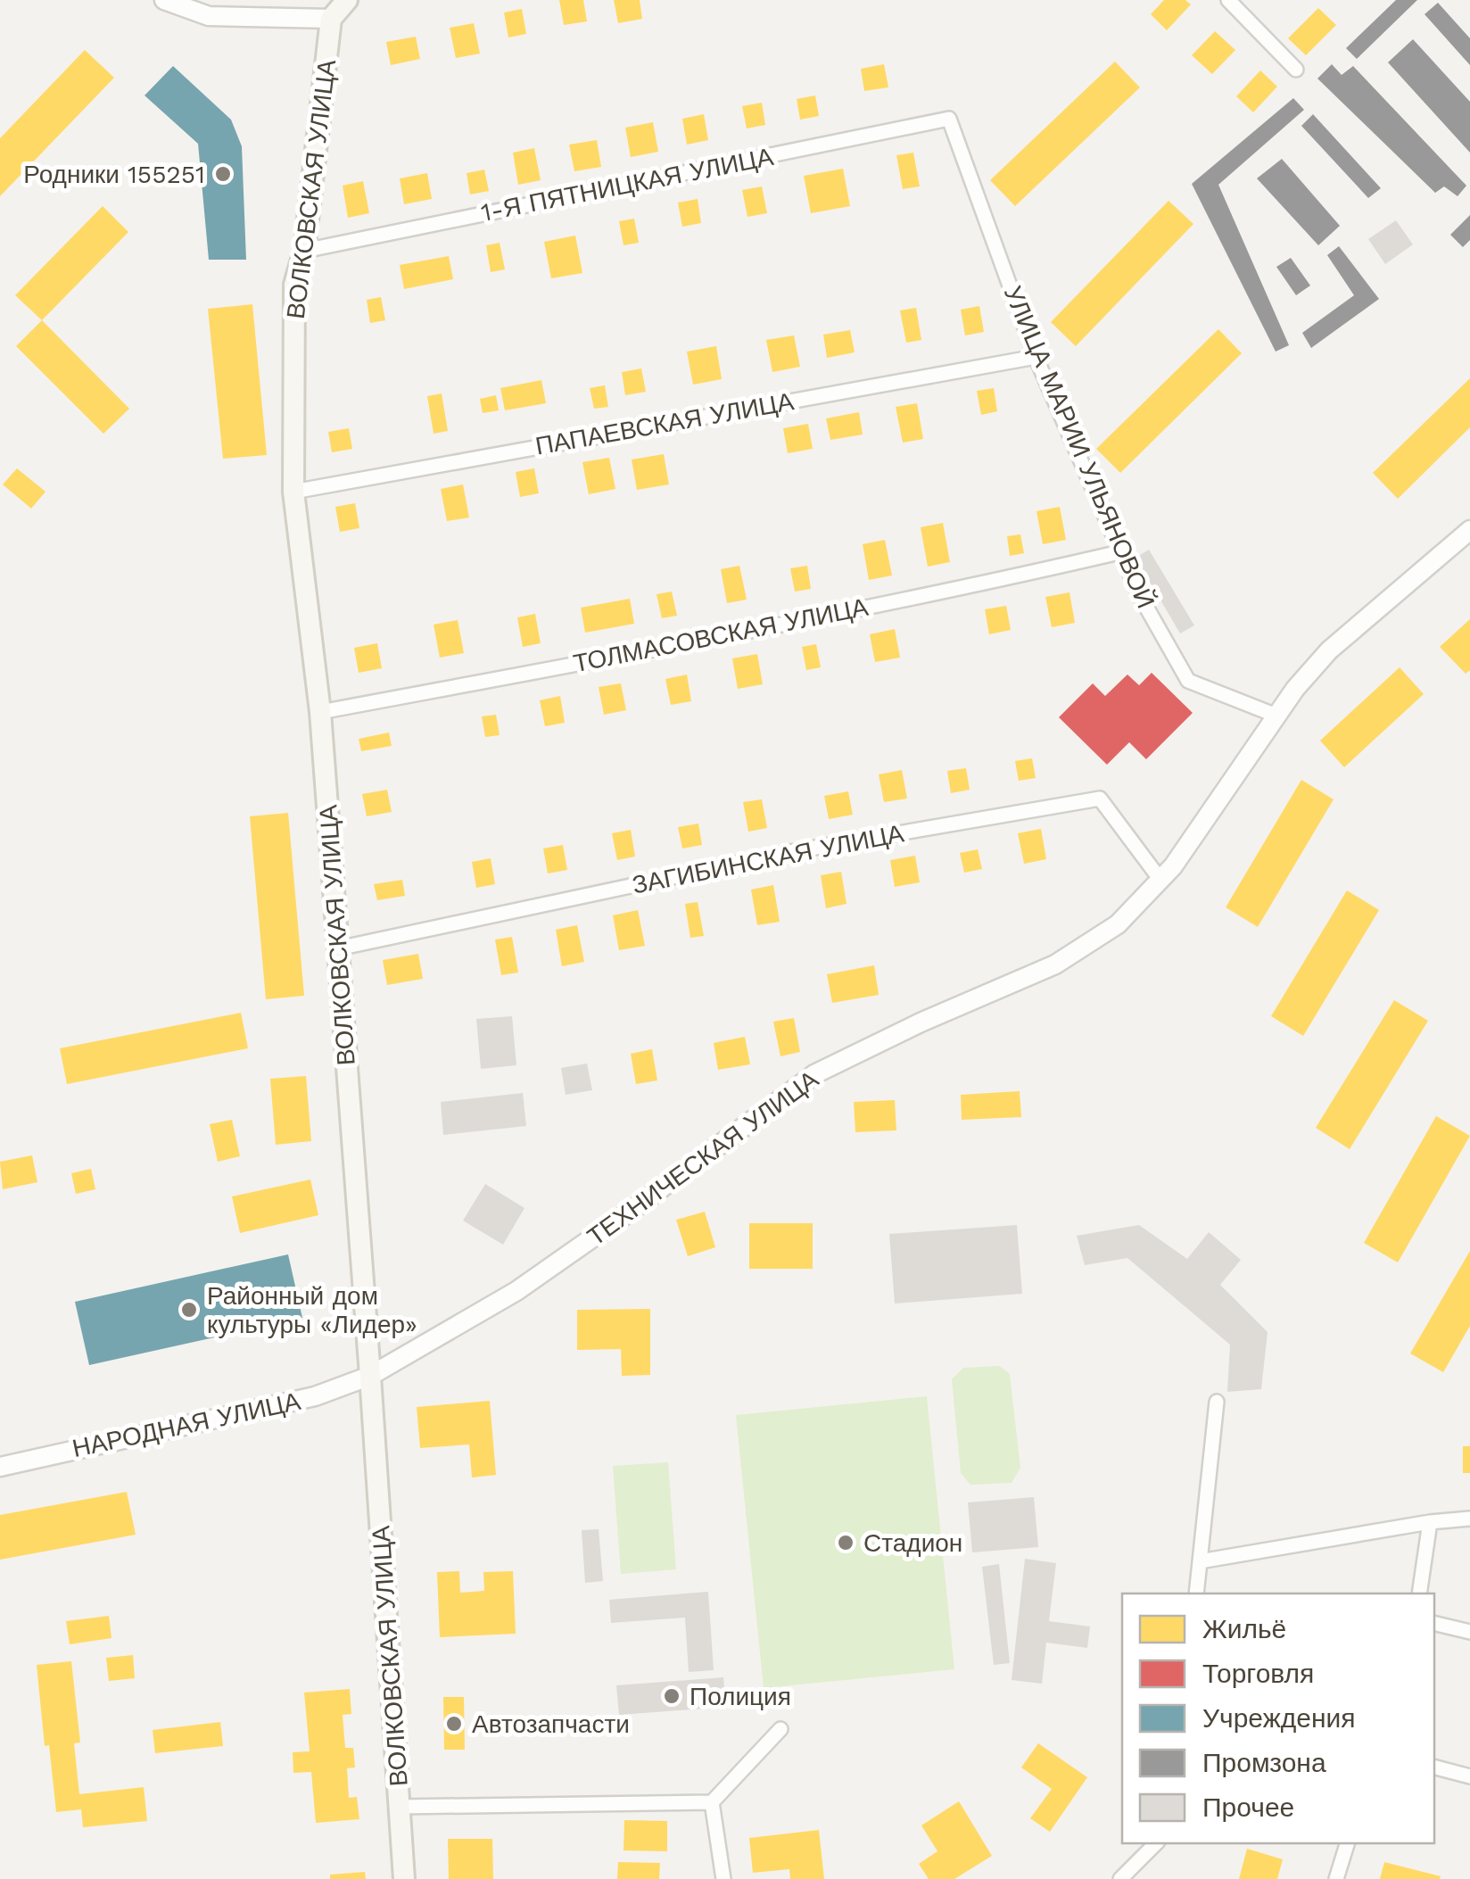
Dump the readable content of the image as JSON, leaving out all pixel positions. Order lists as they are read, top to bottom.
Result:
{
  "streets": {
    "main road": ["ВОЛКОВСКАЯ УЛИЦА"],
    "street": [
      "1-Я ПЯТНИЦКАЯ УЛИЦА",
      "ПАПАЕВСКАЯ УЛИЦА",
      "УЛИЦА МАРИИ УЛЬЯНОВОЙ",
      "ТОЛМАСОВСКАЯ УЛИЦА",
      "ЗАГИБИНСКАЯ УЛИЦА",
      "ТЕХНИЧЕСКАЯ УЛИЦА",
      "НАРОДНАЯ УЛИЦА"
    ]
  },
  "crossings": [
    ["1-Я ПЯТНИЦКАЯ УЛИЦА", "ВОЛКОВСКАЯ УЛИЦА"],
    ["1-Я ПЯТНИЦКАЯ УЛИЦА", "УЛИЦА МАРИИ УЛЬЯНОВОЙ"],
    ["ВОЛКОВСКАЯ УЛИЦА", "ПАПАЕВСКАЯ УЛИЦА"],
    ["ВОЛКОВСКАЯ УЛИЦА", "ТОЛМАСОВСКАЯ УЛИЦА"],
    ["ВОЛКОВСКАЯ УЛИЦА", "ЗАГИБИНСКАЯ УЛИЦА"],
    ["ВОЛКОВСКАЯ УЛИЦА", "ТЕХНИЧЕСКАЯ УЛИЦА"],
    ["ВОЛКОВСКАЯ УЛИЦА", "НАРОДНАЯ УЛИЦА"],
    ["ПАПАЕВСКАЯ УЛИЦА", "УЛИЦА МАРИИ УЛЬЯНОВОЙ"],
    ["УЛИЦА МАРИИ УЛЬЯНОВОЙ", "ТОЛМАСОВСКАЯ УЛИЦА"],
    ["УЛИЦА МАРИИ УЛЬЯНОВОЙ", "ТЕХНИЧЕСКАЯ УЛИЦА"],
    ["ЗАГИБИНСКАЯ УЛИЦА", "ТЕХНИЧЕСКАЯ УЛИЦА"],
    ["ТЕХНИЧЕСКАЯ УЛИЦА", "НАРОДНАЯ УЛИЦА"]
  ],
  "places": [
    "Родники 155251",
    "Районный дом культуры «Лидер»",
    "Стадион",
    "Полиция",
    "Автозапчасти"
  ],
  "legend": [
    "Жильё",
    "Торговля",
    "Учреждения",
    "Промзона",
    "Прочее"
  ]
}
